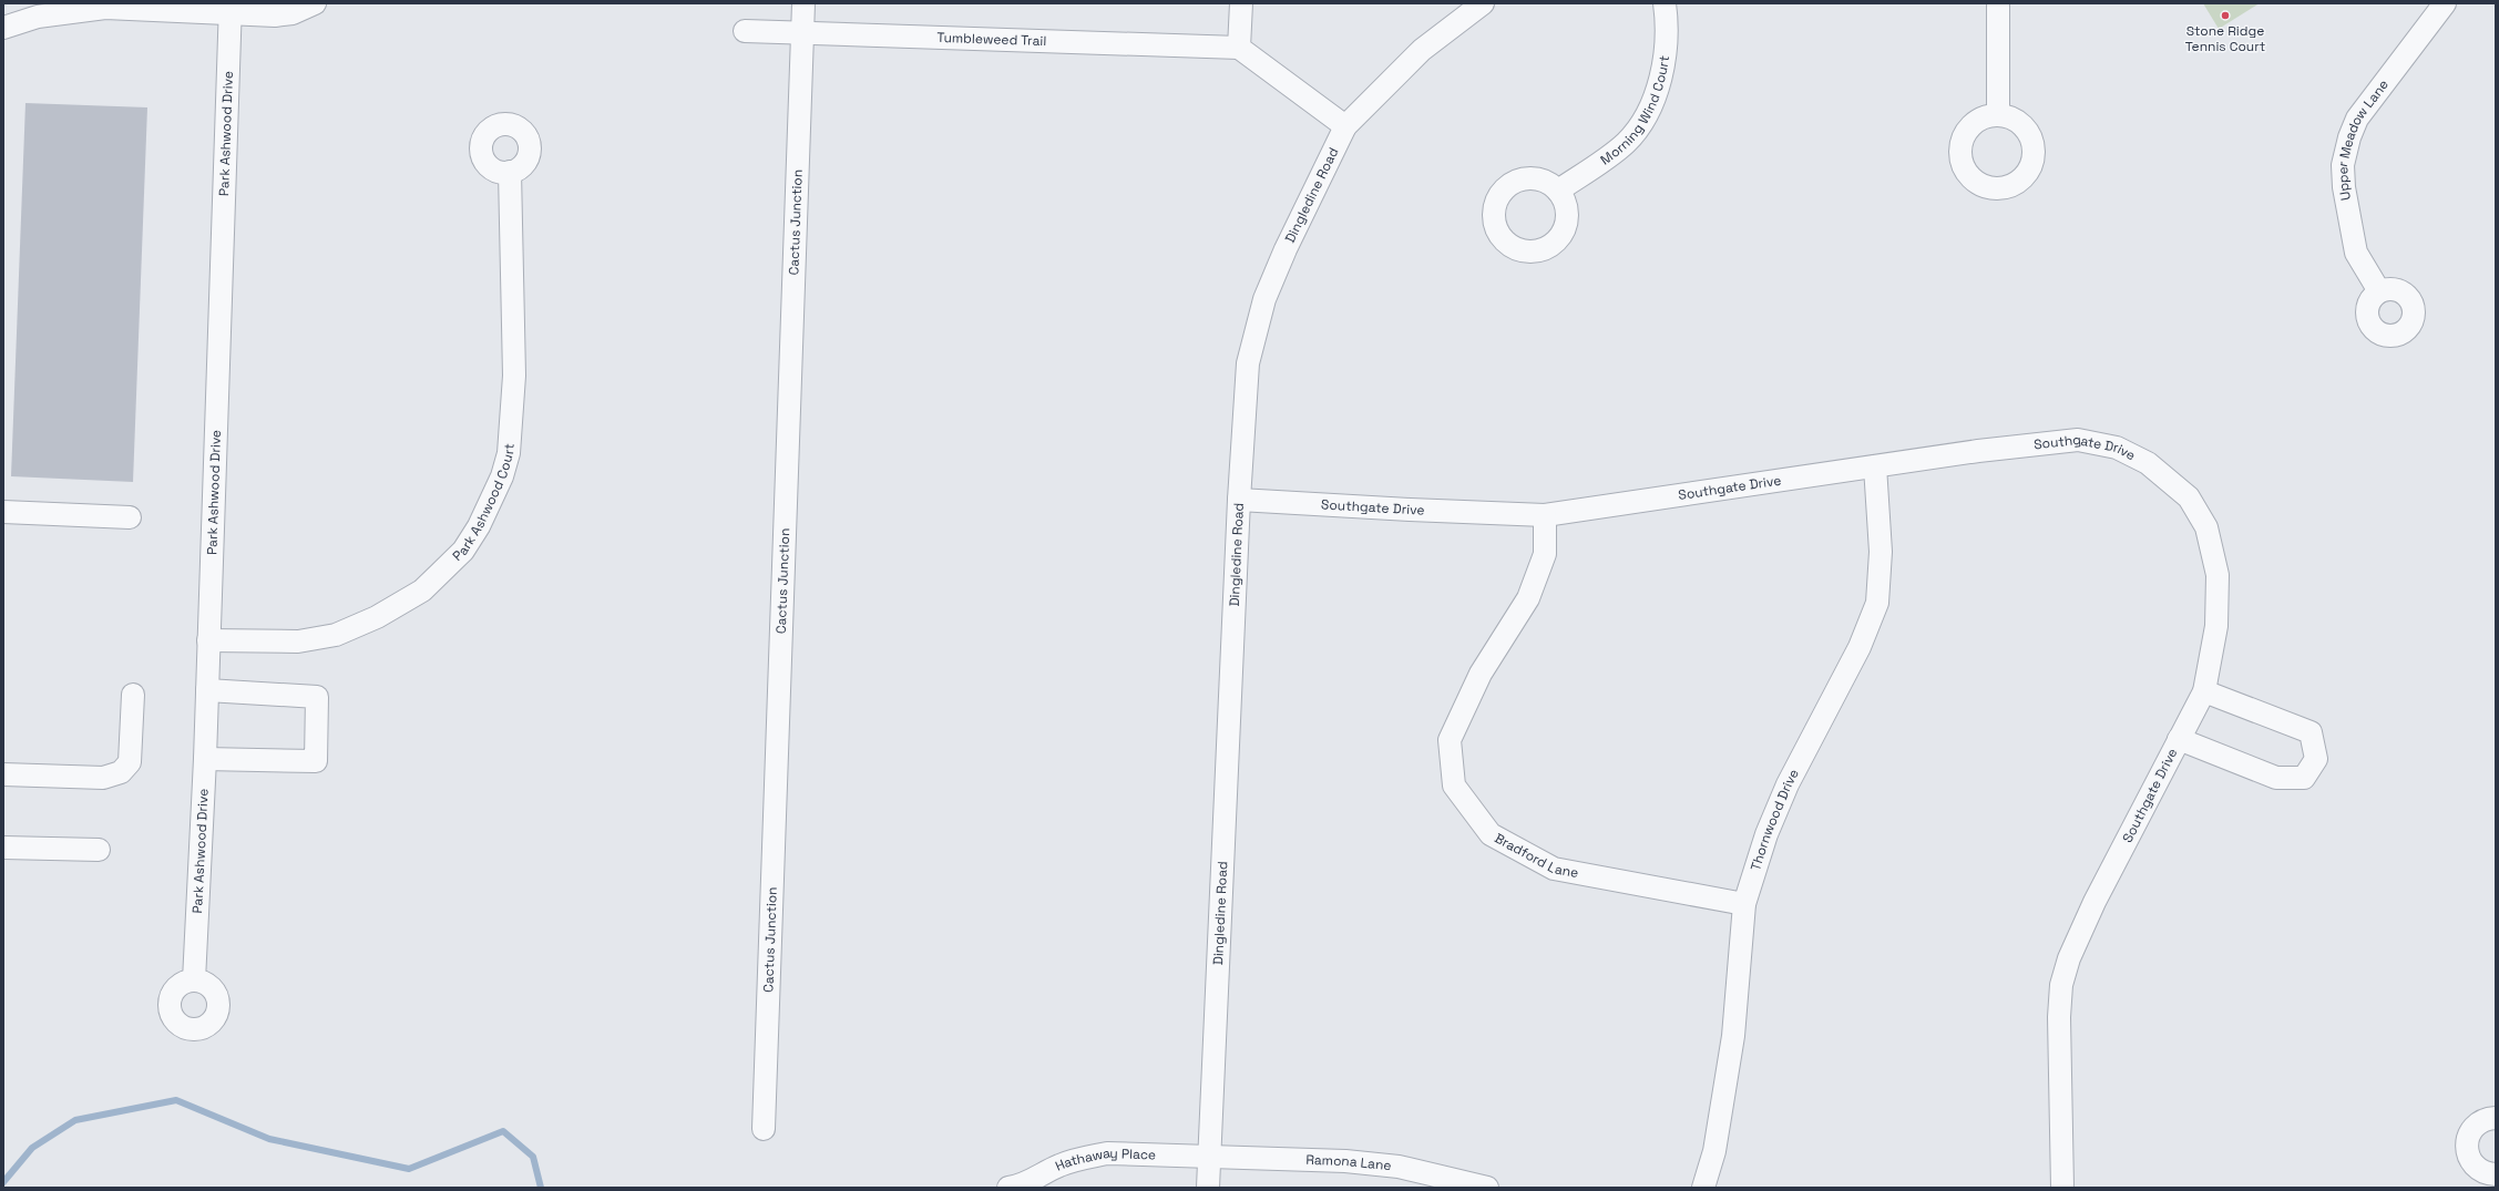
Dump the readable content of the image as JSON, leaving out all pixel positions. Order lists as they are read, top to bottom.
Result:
{
  "streets": {
    "street": [
      "Tumbleweed Trail",
      "Morning Wind Court",
      "Park Ashwood Drive",
      "Upper Meadow Lane",
      "Dingledine Road",
      "Cactus Junction",
      "Southgate Drive",
      "Park Ashwood Court",
      "Thornwood Drive",
      "Bradford Lane",
      "Hathaway Place",
      "Ramona Lane"
    ]
  },
  "crossings": [
    ["Tumbleweed Trail", "Cactus Junction"],
    ["Park Ashwood Drive", "Park Ashwood Court"],
    ["Dingledine Road", "Southgate Drive"],
    ["Dingledine Road", "Hathaway Place"],
    ["Dingledine Road", "Ramona Lane"],
    ["Southgate Drive", "Thornwood Drive"],
    ["Southgate Drive", "Bradford Lane"],
    ["Thornwood Drive", "Bradford Lane"],
    ["Hathaway Place", "Ramona Lane"]
  ],
  "places": ["Stone Ridge Tennis Court"]
}
